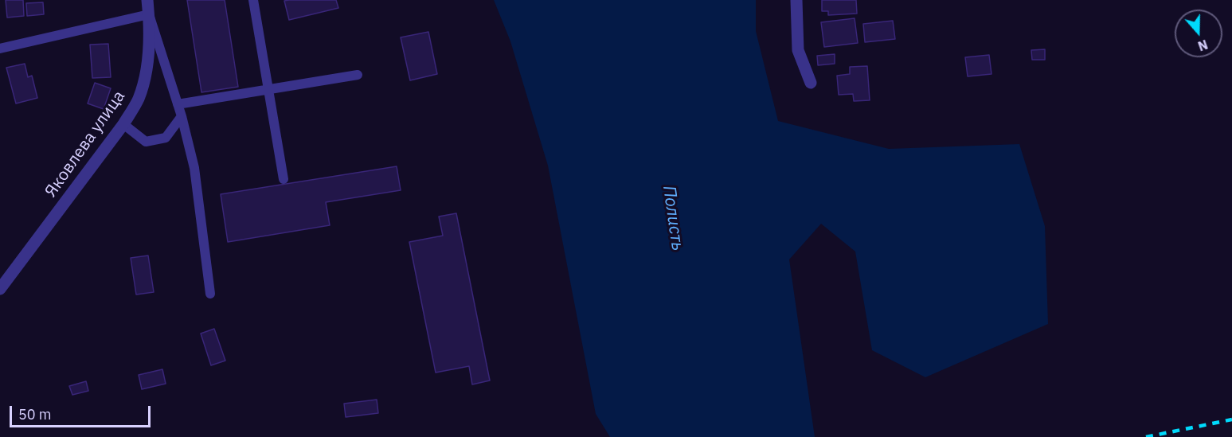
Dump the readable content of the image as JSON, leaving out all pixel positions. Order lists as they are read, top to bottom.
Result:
{
  "streets": {
    "street": ["Яковлева улица"]
  },
  "water": ["Полисть"],
  "scale_bar": "50 m",
  "north": "bottom"
}
